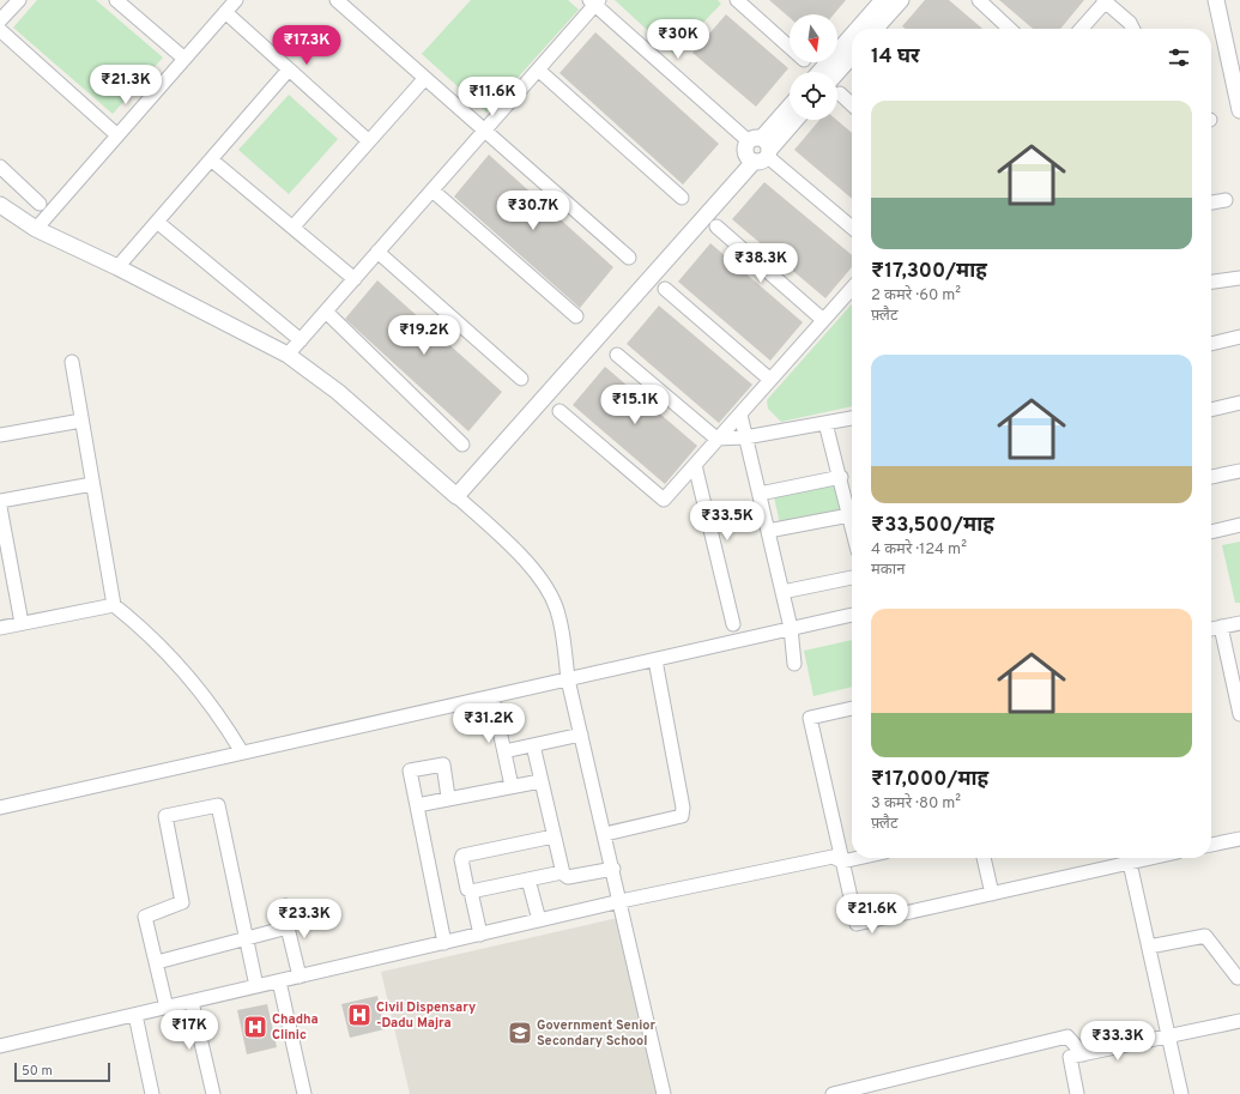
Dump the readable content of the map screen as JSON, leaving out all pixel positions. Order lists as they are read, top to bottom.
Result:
{
  "places": {
    "hospital": ["Civil Dispensary -Dadu Majra", "Chadha Clinic"],
    "school or university": ["Government Senior Secondary School"]
  },
  "scale_bar": "50 m",
  "north": "bottom",
  "page": {
    "price": [
      "₹30K",
      "₹17.3K",
      "₹21.3K",
      "₹11.6K",
      "₹30.7K",
      "₹38.3K",
      "₹19.2K",
      "₹15.1K",
      "₹33.5K",
      "₹31.2K",
      "₹21.6K",
      "₹23.3K",
      "₹17K",
      "₹33.3K"
    ],
    "heading": "14 घर",
    "list": [
      {
        "name": "₹17,300/माह",
        "note": "2 कमरे · 60 m² · फ़्लैट"
      },
      {
        "name": "₹33,500/माह",
        "note": "4 कमरे · 124 m² · मकान"
      },
      {
        "name": "₹17,000/माह",
        "note": "3 कमरे · 80 m² · फ़्लैट"
      }
    ],
    "scale": "50 m"
  }
}
